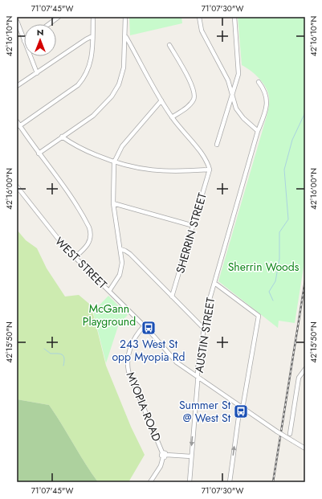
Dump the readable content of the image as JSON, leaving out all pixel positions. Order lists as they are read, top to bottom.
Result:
{
  "streets": {
    "street": [
      "SHERRIN STREET",
      "WEST STREET",
      "AUSTIN STREET",
      "MYOPIA ROAD"
    ]
  },
  "crossings": [
    ["WEST STREET", "AUSTIN STREET"],
    ["WEST STREET", "MYOPIA ROAD"],
    ["AUSTIN STREET", "MYOPIA ROAD"]
  ],
  "parks": ["Sherrin Woods", "McGann Playground"],
  "places": {
    "bus stop": ["243 West St opp Myopia Rd", "Summer St @ West St"]
  },
  "north": "top",
  "coordinates": [
    "71°07'45\"W",
    "71°07'30\"W",
    "42°16'10\"N",
    "42°16'00\"N",
    "42°15'50\"N"
  ]
}
